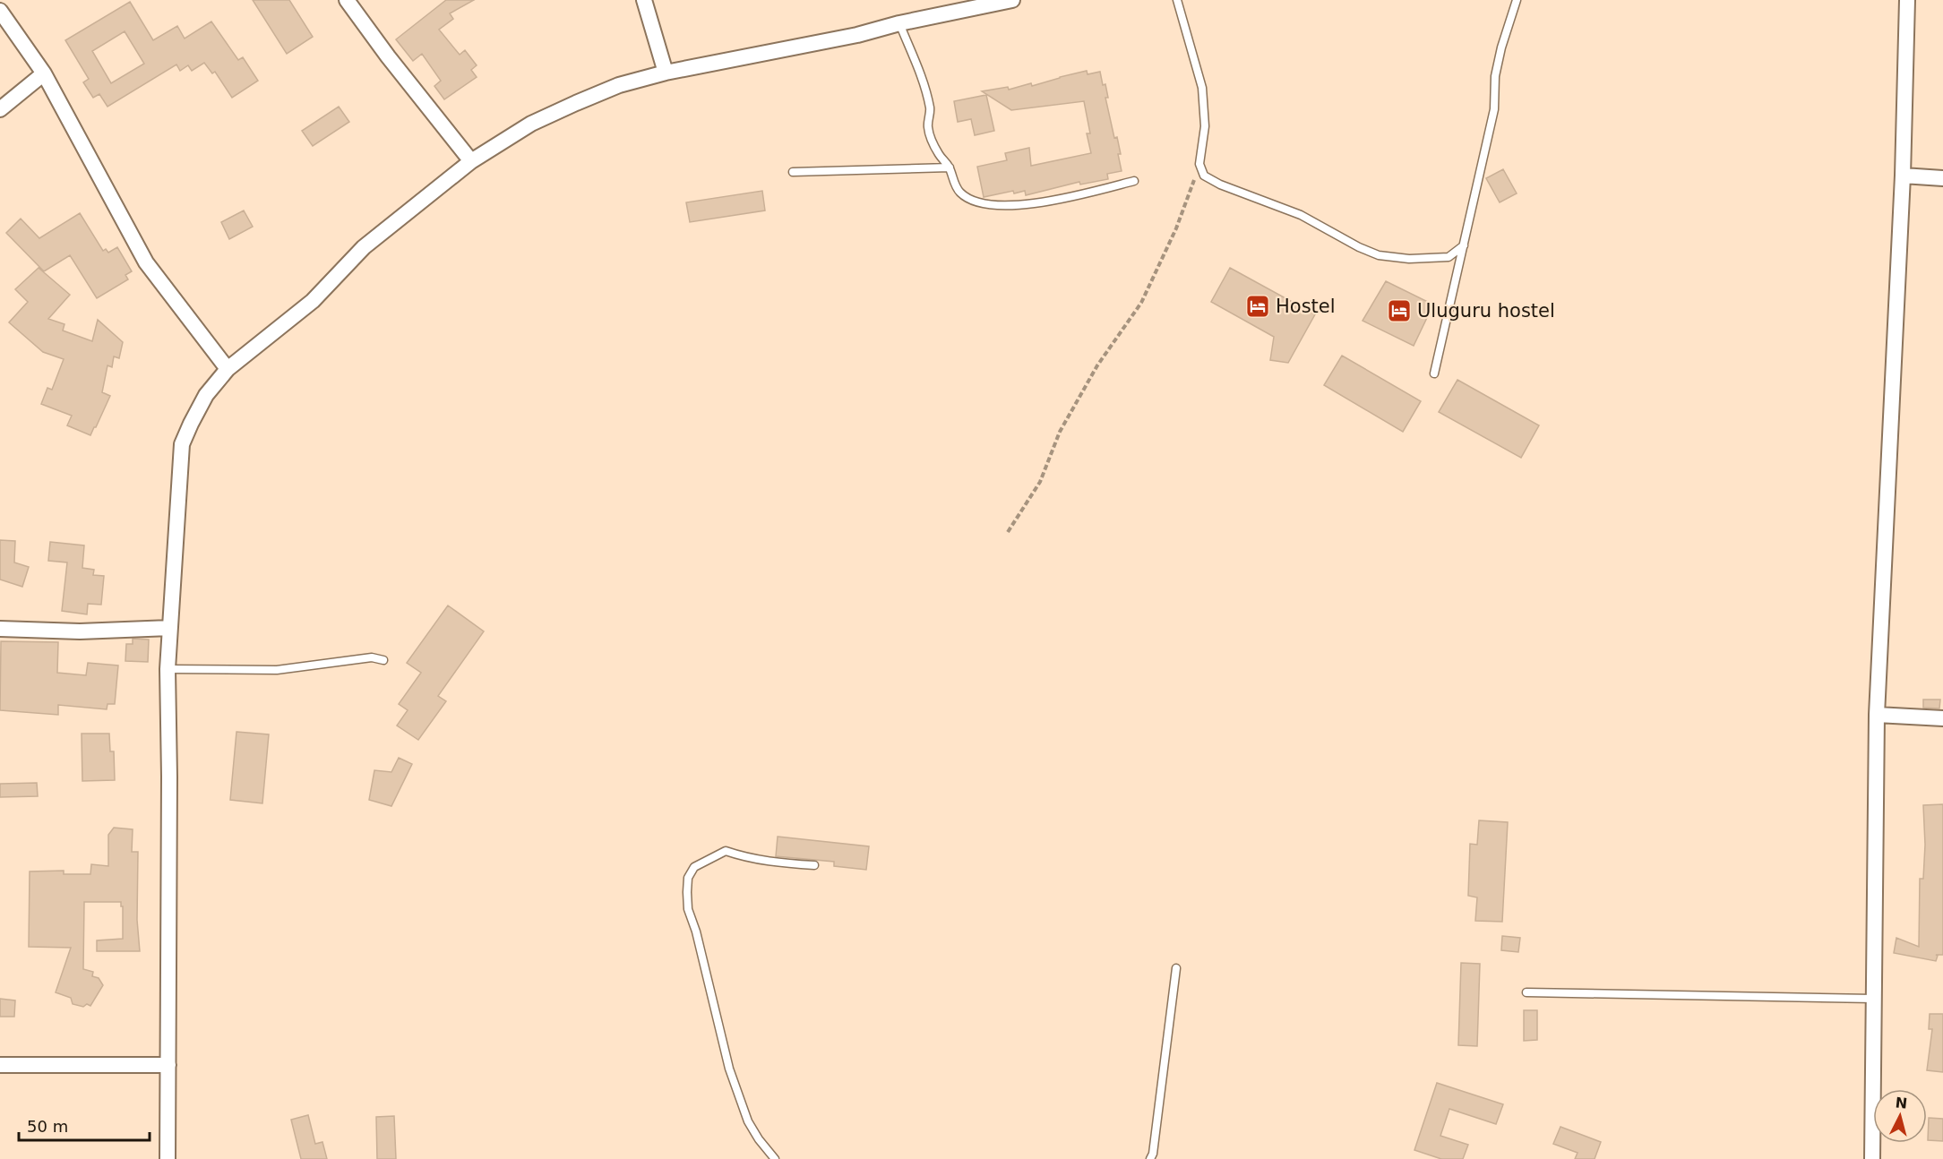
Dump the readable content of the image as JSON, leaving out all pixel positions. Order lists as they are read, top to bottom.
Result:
{
  "places": {
    "hotel": ["Hostel", "Uluguru hostel"]
  },
  "scale_bar": "50 m",
  "north": "top"
}
